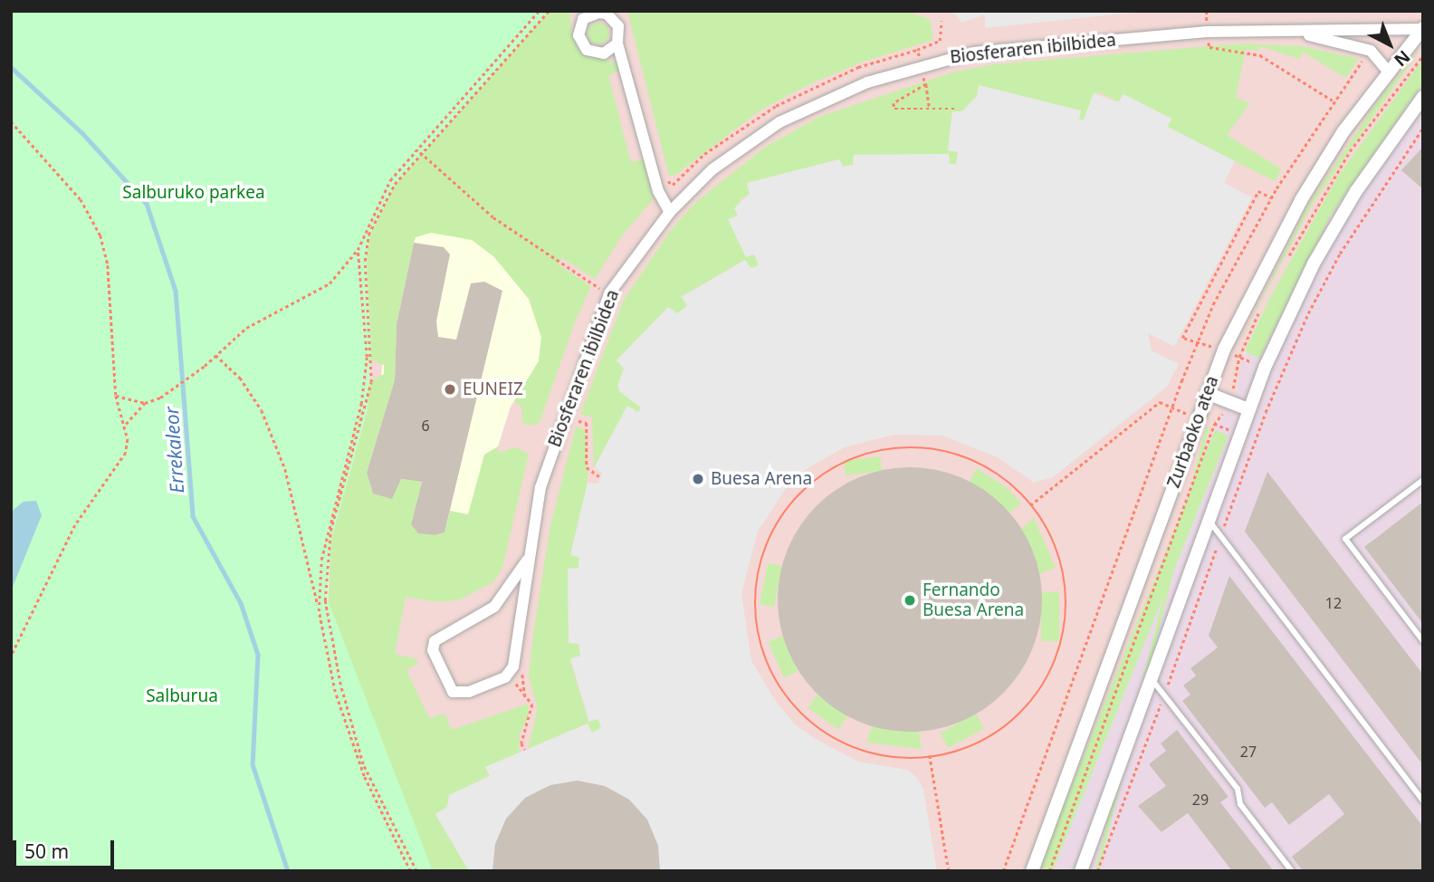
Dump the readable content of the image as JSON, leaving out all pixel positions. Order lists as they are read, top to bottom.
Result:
{
  "streets": {
    "street": ["Biosferaren ibilbidea", "Zurbaoko atea"]
  },
  "crossings": [
    ["Biosferaren ibilbidea", "Zurbaoko atea"]
  ],
  "water": ["Errekaleor"],
  "parks": ["Salburuko parkea", "Salburua"],
  "places": ["EUNEIZ", "Buesa Arena", "Fernando Buesa Arena"],
  "house_numbers": [
    "6",
    "12",
    "27",
    "29"
  ],
  "scale_bar": "50 m",
  "north": "bottom right"
}
